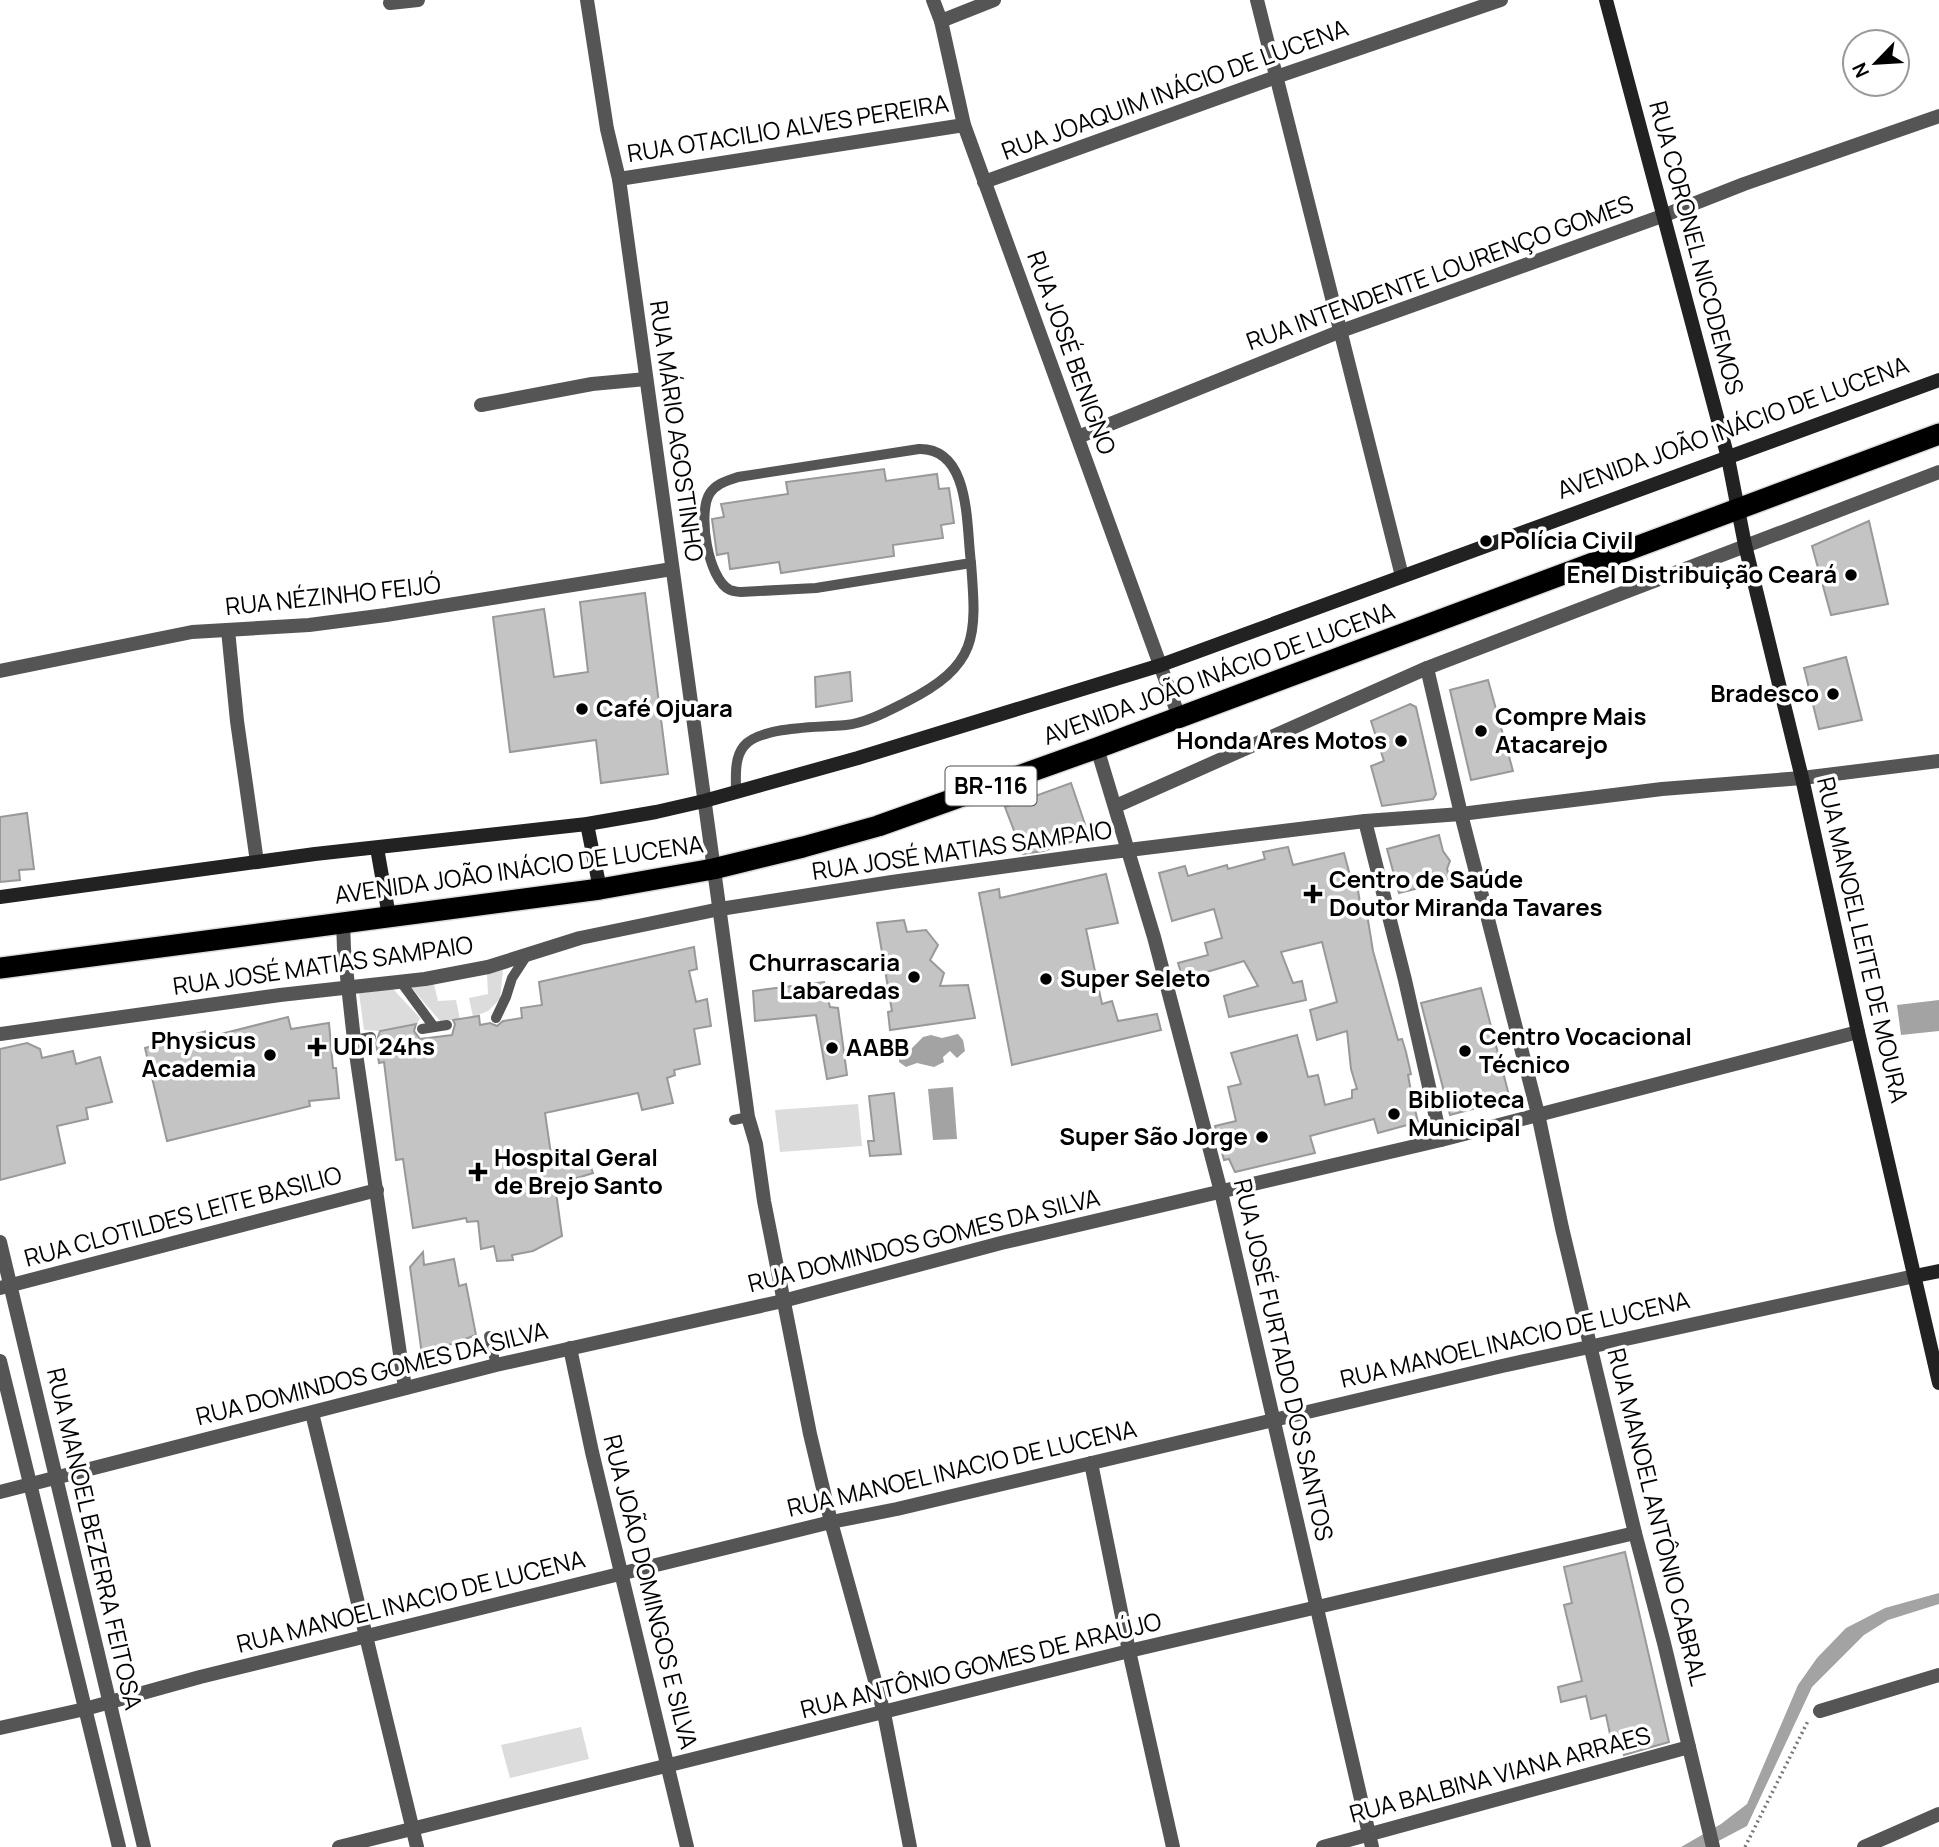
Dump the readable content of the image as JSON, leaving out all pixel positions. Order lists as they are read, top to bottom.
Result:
{
  "streets": {
    "highway": ["AVENIDA JOÃO INÁCIO DE LUCENA", "BR-116"],
    "street": [
      "RUA JOAQUIM INÁCIO DE LUCENA",
      "RUA OTACILIO ALVES PEREIRA",
      "RUA CORONEL NICODEMOS",
      "RUA INTENDENTE LOURENÇO GOMES",
      "RUA JOSÉ BENIGNO",
      "RUA MÁRIO AGOSTINHO",
      "RUA NÉZINHO FEIJÓ",
      "RUA JOSÉ MATIAS SAMPAIO",
      "RUA MANOEL LEITE DE MOURA",
      "RUA CLOTILDES LEITE BASILIO",
      "RUA DOMINDOS GOMES DA SILVA",
      "RUA MANOEL INACIO DE LUCENA",
      "RUA JOSÉ FURTADO DOS SANTOS",
      "RUA MANOEL ANTÔNIO CABRAL",
      "RUA MANOEL BEZERRA FEITOSA",
      "RUA JOÃO DOMINGOS E SILVA",
      "RUA ANTÔNIO GOMES DE ARAÚJO",
      "RUA BALBINA VIANA ARRAES"
    ]
  },
  "crossings": [
    ["RUA JOAQUIM INÁCIO DE LUCENA", "RUA JOSÉ BENIGNO"],
    ["RUA OTACILIO ALVES PEREIRA", "RUA JOSÉ BENIGNO"],
    ["RUA OTACILIO ALVES PEREIRA", "RUA MÁRIO AGOSTINHO"],
    ["RUA CORONEL NICODEMOS", "RUA INTENDENTE LOURENÇO GOMES"],
    ["RUA CORONEL NICODEMOS", "AVENIDA JOÃO INÁCIO DE LUCENA"],
    ["RUA CORONEL NICODEMOS", "RUA MANOEL LEITE DE MOURA"],
    ["RUA INTENDENTE LOURENÇO GOMES", "RUA JOSÉ BENIGNO"],
    ["RUA JOSÉ BENIGNO", "AVENIDA JOÃO INÁCIO DE LUCENA"],
    ["AVENIDA JOÃO INÁCIO DE LUCENA", "RUA MÁRIO AGOSTINHO"],
    ["AVENIDA JOÃO INÁCIO DE LUCENA", "RUA MANOEL LEITE DE MOURA"],
    ["AVENIDA JOÃO INÁCIO DE LUCENA", "RUA JOSÉ FURTADO DOS SANTOS"],
    ["RUA MÁRIO AGOSTINHO", "RUA NÉZINHO FEIJÓ"],
    ["RUA MÁRIO AGOSTINHO", "RUA JOSÉ MATIAS SAMPAIO"],
    ["RUA MÁRIO AGOSTINHO", "RUA DOMINDOS GOMES DA SILVA"],
    ["RUA MÁRIO AGOSTINHO", "RUA MANOEL INACIO DE LUCENA"],
    ["RUA MÁRIO AGOSTINHO", "RUA ANTÔNIO GOMES DE ARAÚJO"],
    ["RUA JOSÉ MATIAS SAMPAIO", "RUA MANOEL LEITE DE MOURA"],
    ["RUA JOSÉ MATIAS SAMPAIO", "RUA JOSÉ FURTADO DOS SANTOS"],
    ["RUA JOSÉ MATIAS SAMPAIO", "RUA MANOEL ANTÔNIO CABRAL"],
    ["RUA MANOEL LEITE DE MOURA", "RUA DOMINDOS GOMES DA SILVA"],
    ["RUA MANOEL LEITE DE MOURA", "RUA MANOEL INACIO DE LUCENA"],
    ["RUA CLOTILDES LEITE BASILIO", "RUA MANOEL BEZERRA FEITOSA"],
    ["RUA DOMINDOS GOMES DA SILVA", "RUA JOSÉ FURTADO DOS SANTOS"],
    ["RUA DOMINDOS GOMES DA SILVA", "RUA MANOEL ANTÔNIO CABRAL"],
    ["RUA DOMINDOS GOMES DA SILVA", "RUA MANOEL BEZERRA FEITOSA"],
    ["RUA DOMINDOS GOMES DA SILVA", "RUA JOÃO DOMINGOS E SILVA"],
    ["RUA MANOEL INACIO DE LUCENA", "RUA JOSÉ FURTADO DOS SANTOS"],
    ["RUA MANOEL INACIO DE LUCENA", "RUA MANOEL ANTÔNIO CABRAL"],
    ["RUA MANOEL INACIO DE LUCENA", "RUA MANOEL BEZERRA FEITOSA"],
    ["RUA MANOEL INACIO DE LUCENA", "RUA JOÃO DOMINGOS E SILVA"],
    ["RUA JOSÉ FURTADO DOS SANTOS", "RUA ANTÔNIO GOMES DE ARAÚJO"],
    ["RUA JOSÉ FURTADO DOS SANTOS", "RUA BALBINA VIANA ARRAES"],
    ["RUA MANOEL ANTÔNIO CABRAL", "RUA ANTÔNIO GOMES DE ARAÚJO"],
    ["RUA MANOEL ANTÔNIO CABRAL", "RUA BALBINA VIANA ARRAES"],
    ["RUA JOÃO DOMINGOS E SILVA", "RUA ANTÔNIO GOMES DE ARAÚJO"]
  ],
  "places": {
    "other": [
      "Polícia Civil",
      "Enel Distribuição Ceará",
      "Bradesco",
      "Café Ojuara",
      "Compre Mais Atacarejo",
      "Honda Ares Motos",
      "Churrascaria Labaredas",
      "Super Seleto",
      "AABB",
      "Centro Vocacional Técnico",
      "Physicus Academia",
      "Biblioteca Municipal",
      "Super São Jorge"
    ],
    "health": ["Centro de Saúde Doutor Miranda Tavares", "UDI 24hs", "Hospital Geral de Brejo Santo"]
  },
  "north": "bottom left"
}
